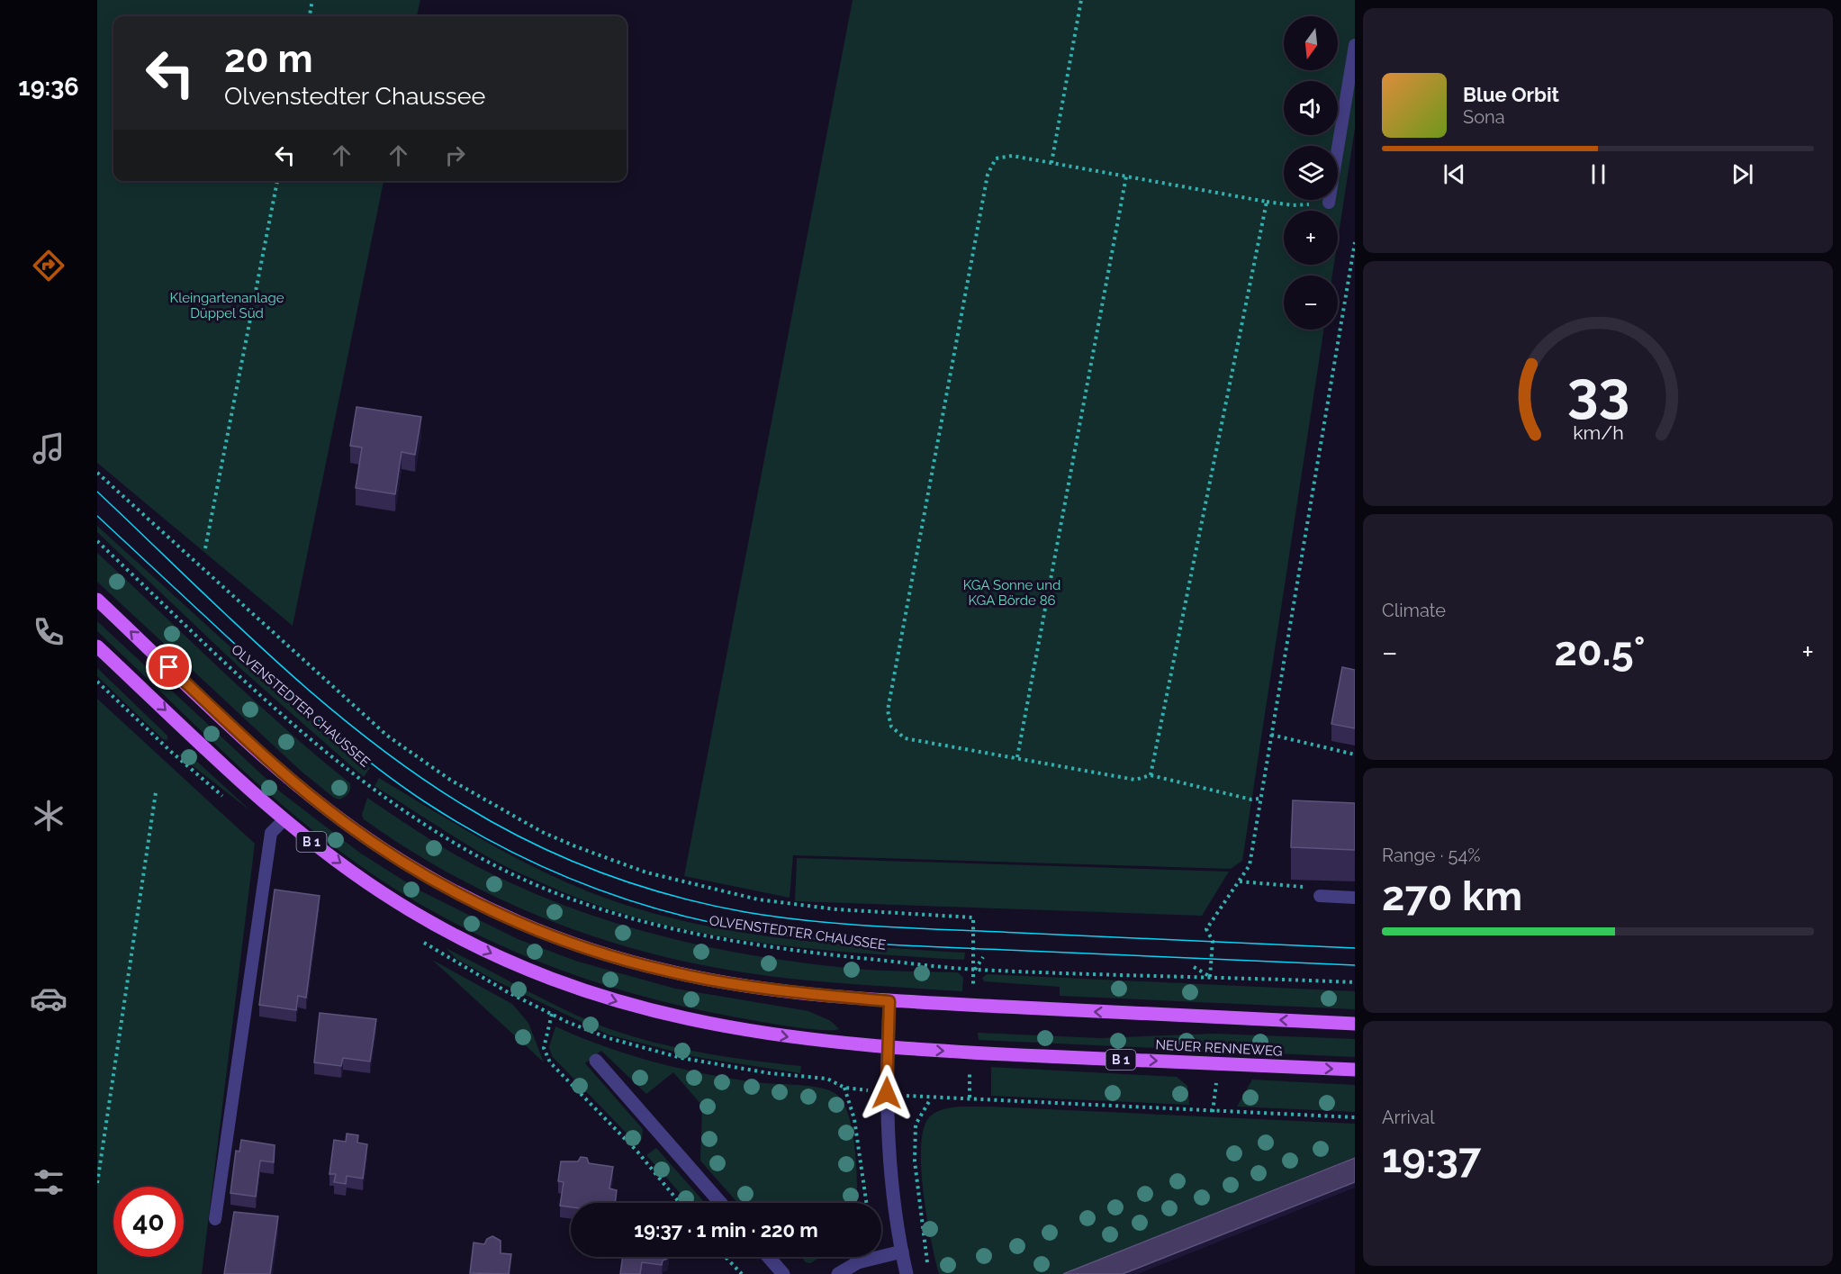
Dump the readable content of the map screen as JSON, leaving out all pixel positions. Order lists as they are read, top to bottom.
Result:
{
  "streets": {
    "main road": ["B 1", "NEUER RENNEWEG"],
    "path": ["OLVENSTEDTER CHAUSSEE"]
  },
  "crossings": [
    ["B 1", "NEUER RENNEWEG"]
  ],
  "parks": ["Kleingartenanlage Düppel Süd", "KGA Sonne und KGA Börde 86"],
  "north": "bottom",
  "page": {
    "tabs": "19:36",
    "map_buttons": ["+", "−"],
    "turn": ["20 m", "Olvenstedter Chaussee"],
    "song": ["Blue Orbit", "Sona"],
    "tile": [
      "Climate",
      ["Range · 54%", "270 km"],
      ["Arrival", "19:37"]
    ],
    "heat": ["−", "20.5°", "+"],
    "limit": "40",
    "trip": "19:37 · 1 min · 220 m",
    "gauge": ["33", "km/h"]
  }
}
